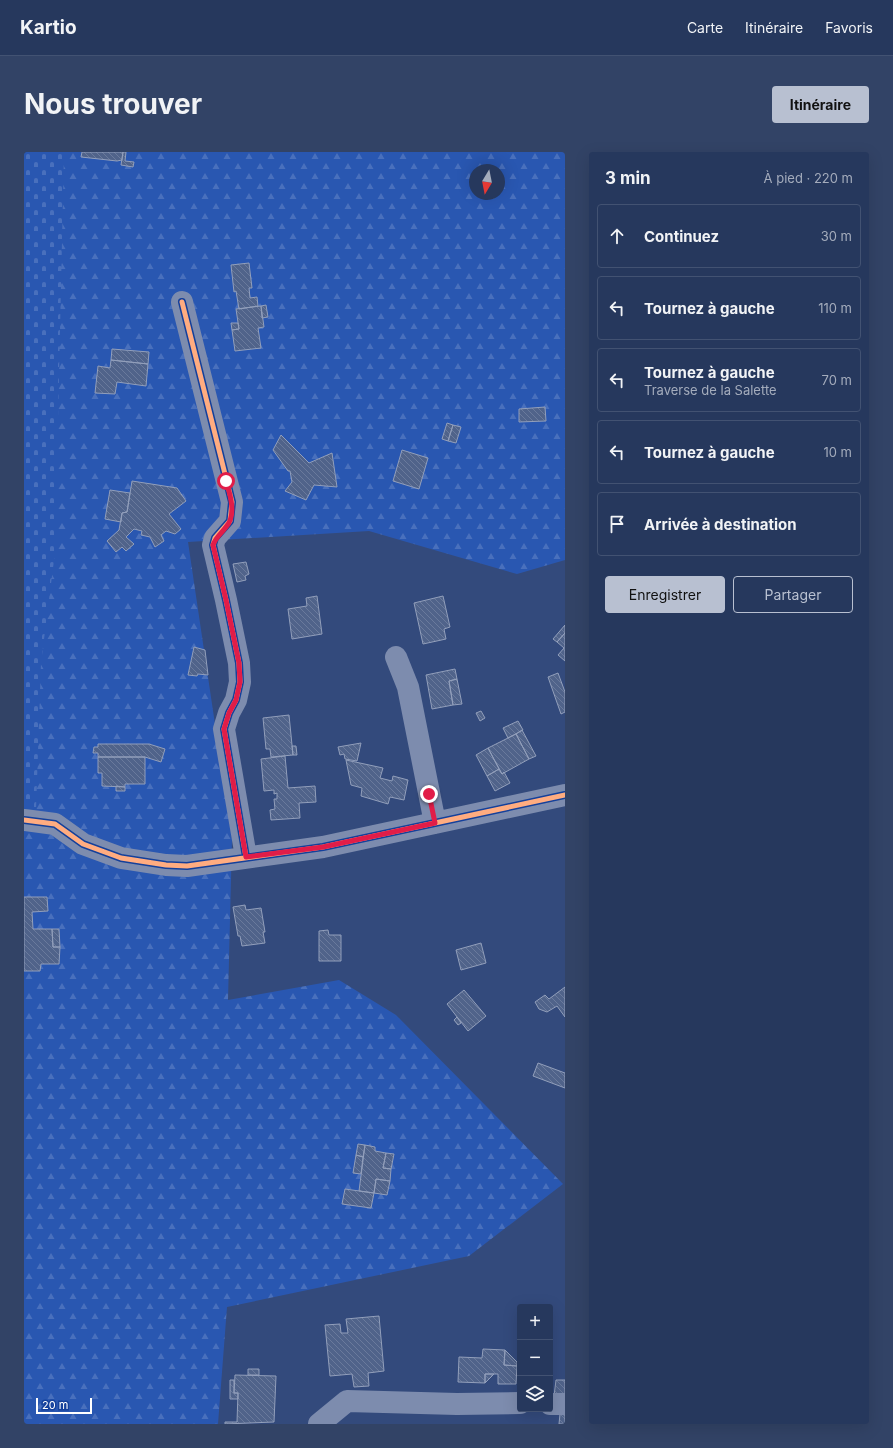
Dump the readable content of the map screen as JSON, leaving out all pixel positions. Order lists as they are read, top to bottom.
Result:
{
  "scale_bar": "20 m",
  "north": "bottom",
  "page": {
    "header": "Kartio",
    "nav": ["Carte", "Itinéraire", "Favoris"],
    "buttons": [
      "Itinéraire",
      ["Enregistrer", "Partager"]
    ],
    "title": "Nous trouver",
    "heading": ["3 min", "À pied · 220 m"],
    "list": [
      ["Continuez", "30 m"],
      ["Tournez à gauche", "110 m"],
      ["Tournez à gauche", "Traverse de la Salette", "70 m"],
      ["Tournez à gauche", "10 m"],
      "Arrivée à destination"
    ],
    "map_buttons": ["+", "−"],
    "scale": "20 m"
  }
}
